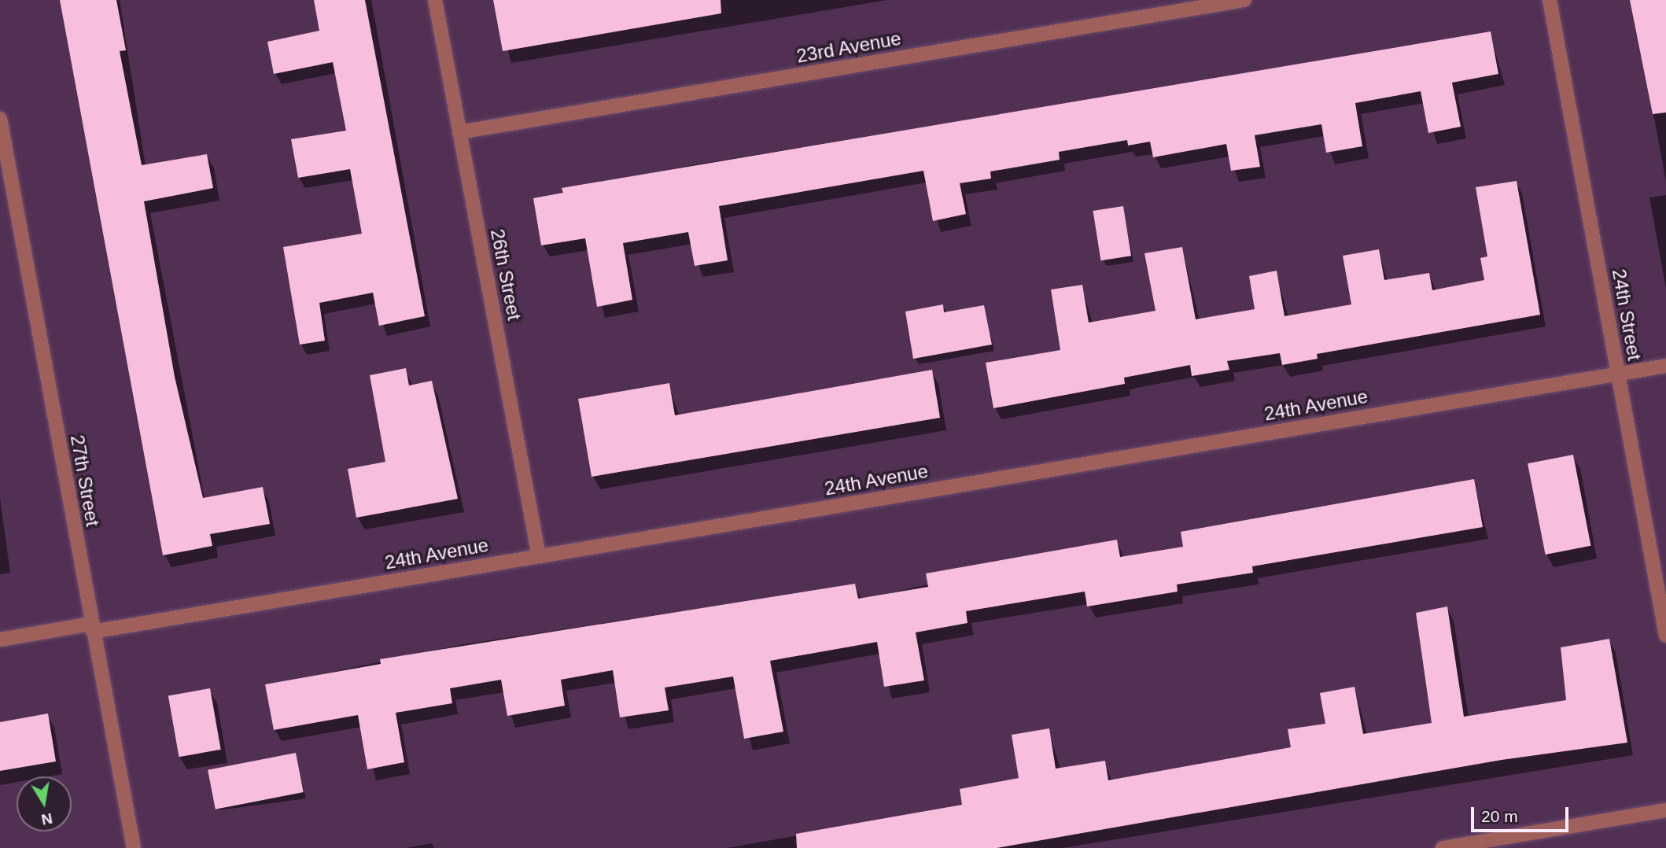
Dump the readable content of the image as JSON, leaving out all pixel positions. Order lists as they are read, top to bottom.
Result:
{
  "streets": {
    "street": [
      "23rd Avenue",
      "26th Street",
      "24th Street",
      "24th Avenue",
      "27th Street"
    ]
  },
  "crossings": [
    ["23rd Avenue", "26th Street"],
    ["26th Street", "24th Avenue"],
    ["24th Street", "24th Avenue"],
    ["24th Avenue", "27th Street"]
  ],
  "scale_bar": "20 m",
  "north": "bottom"
}
